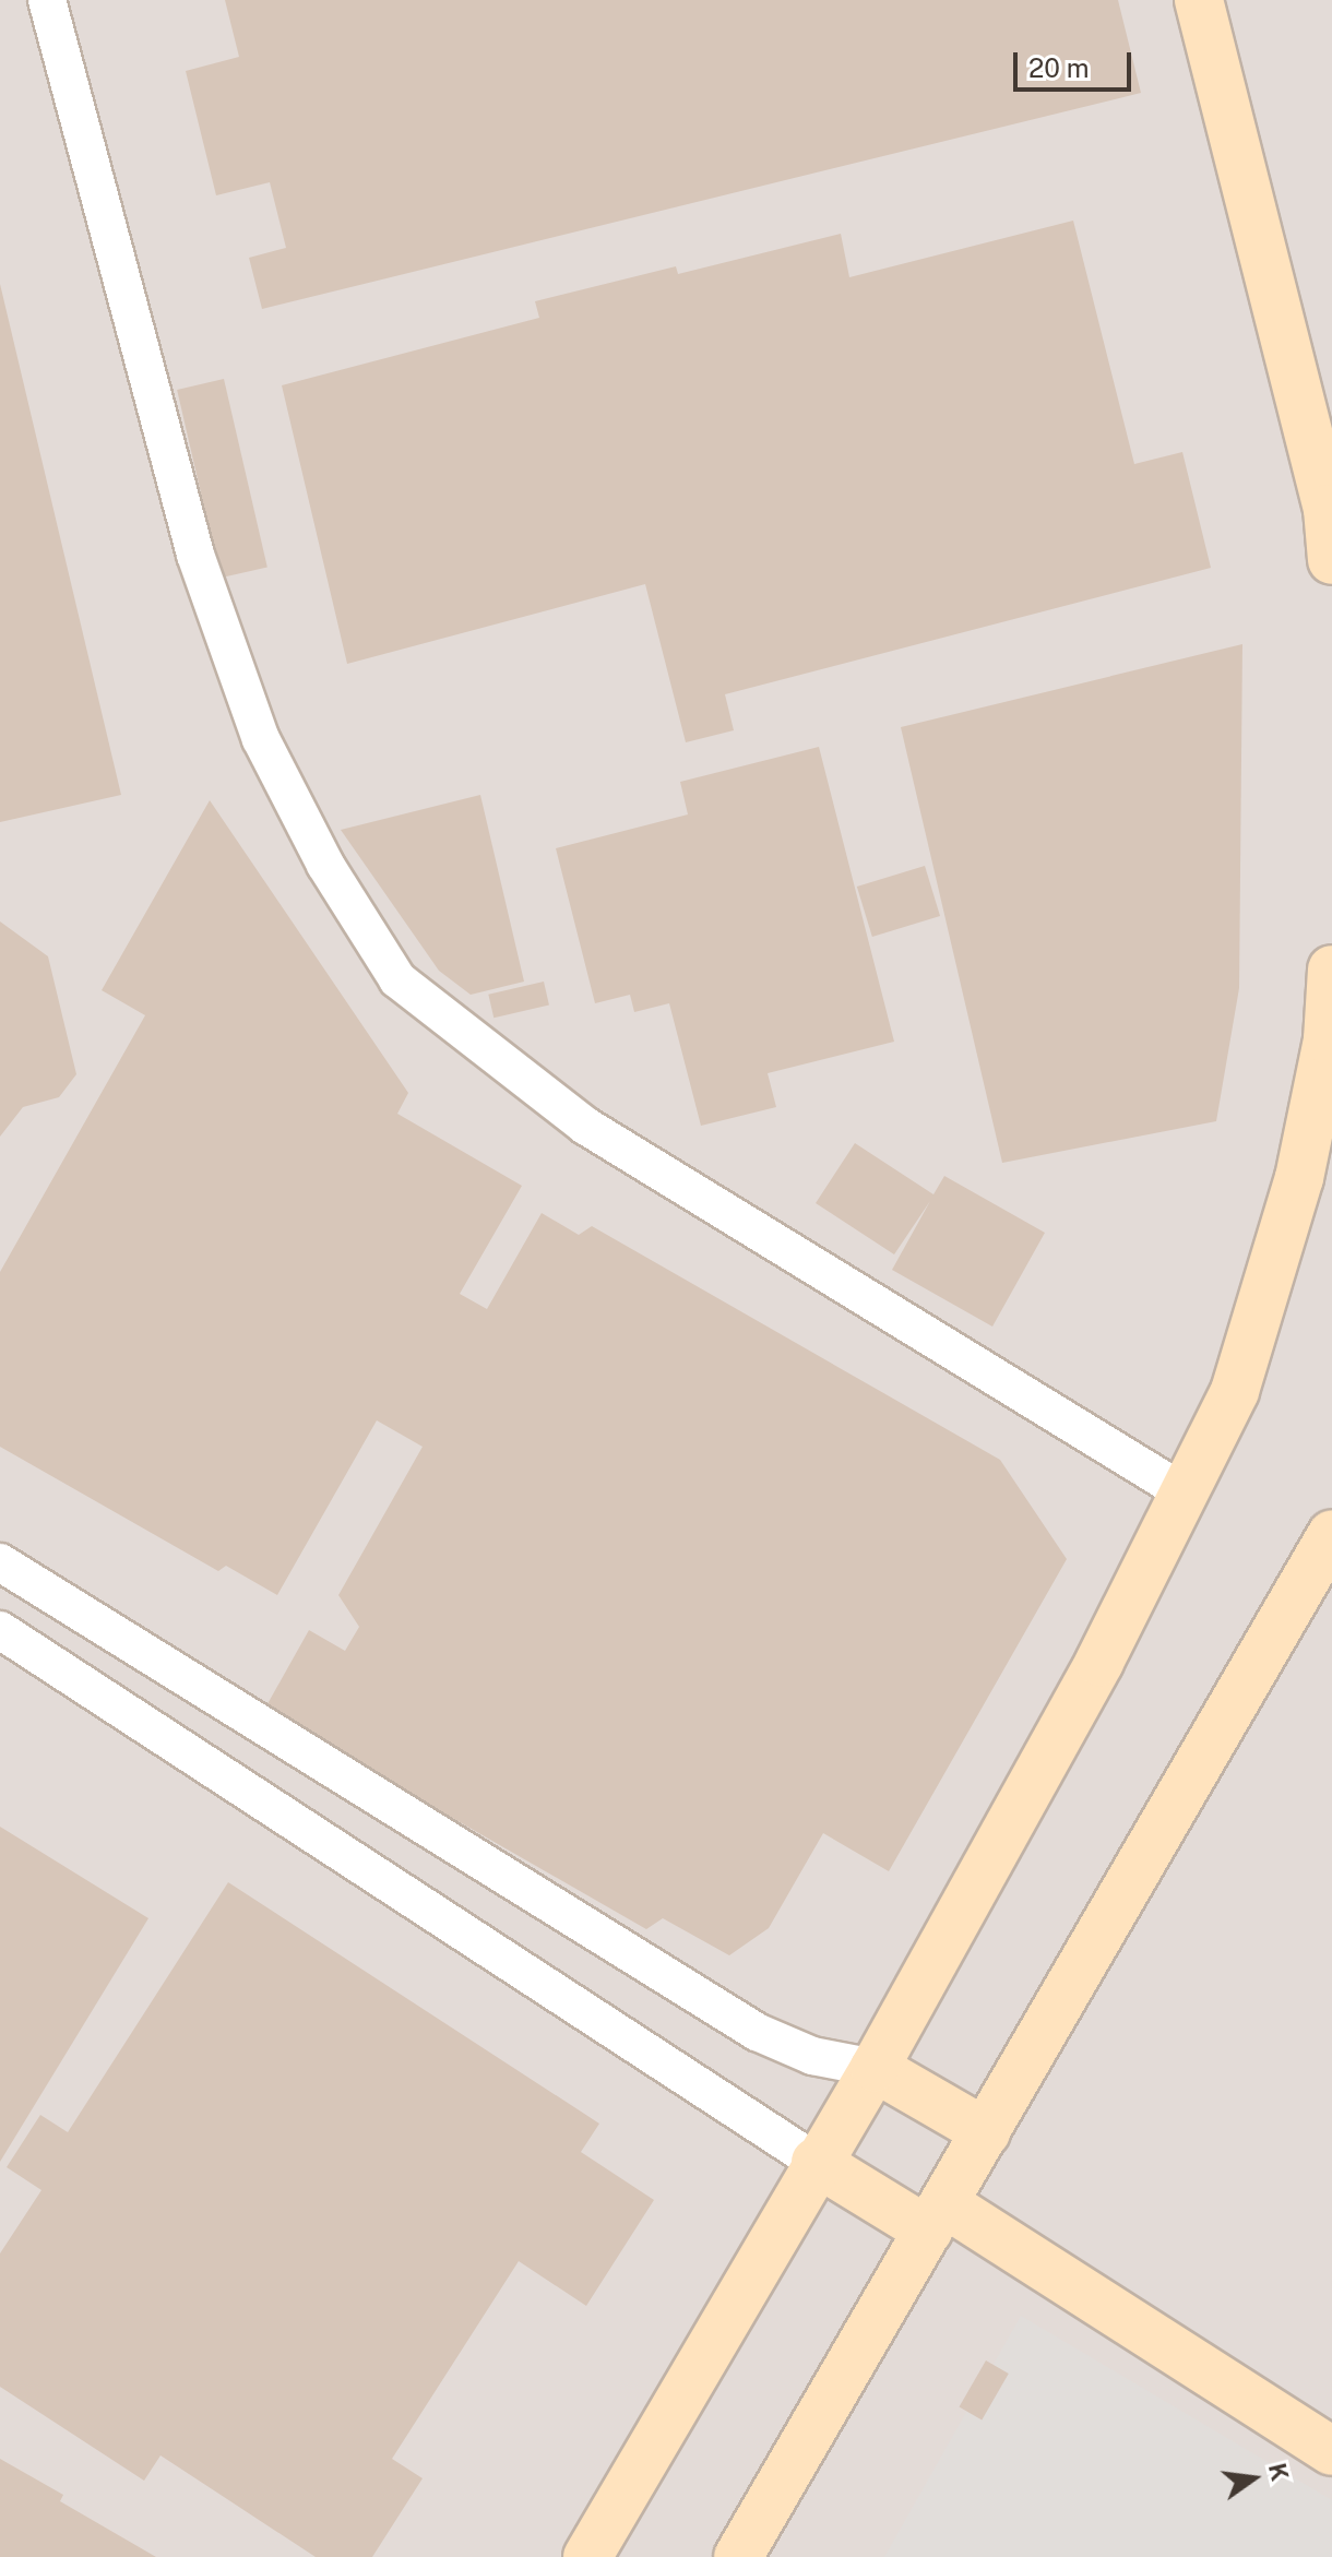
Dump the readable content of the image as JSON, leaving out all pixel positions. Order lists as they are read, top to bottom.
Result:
{
  "scale_bar": "20 m",
  "north": "right"
}
